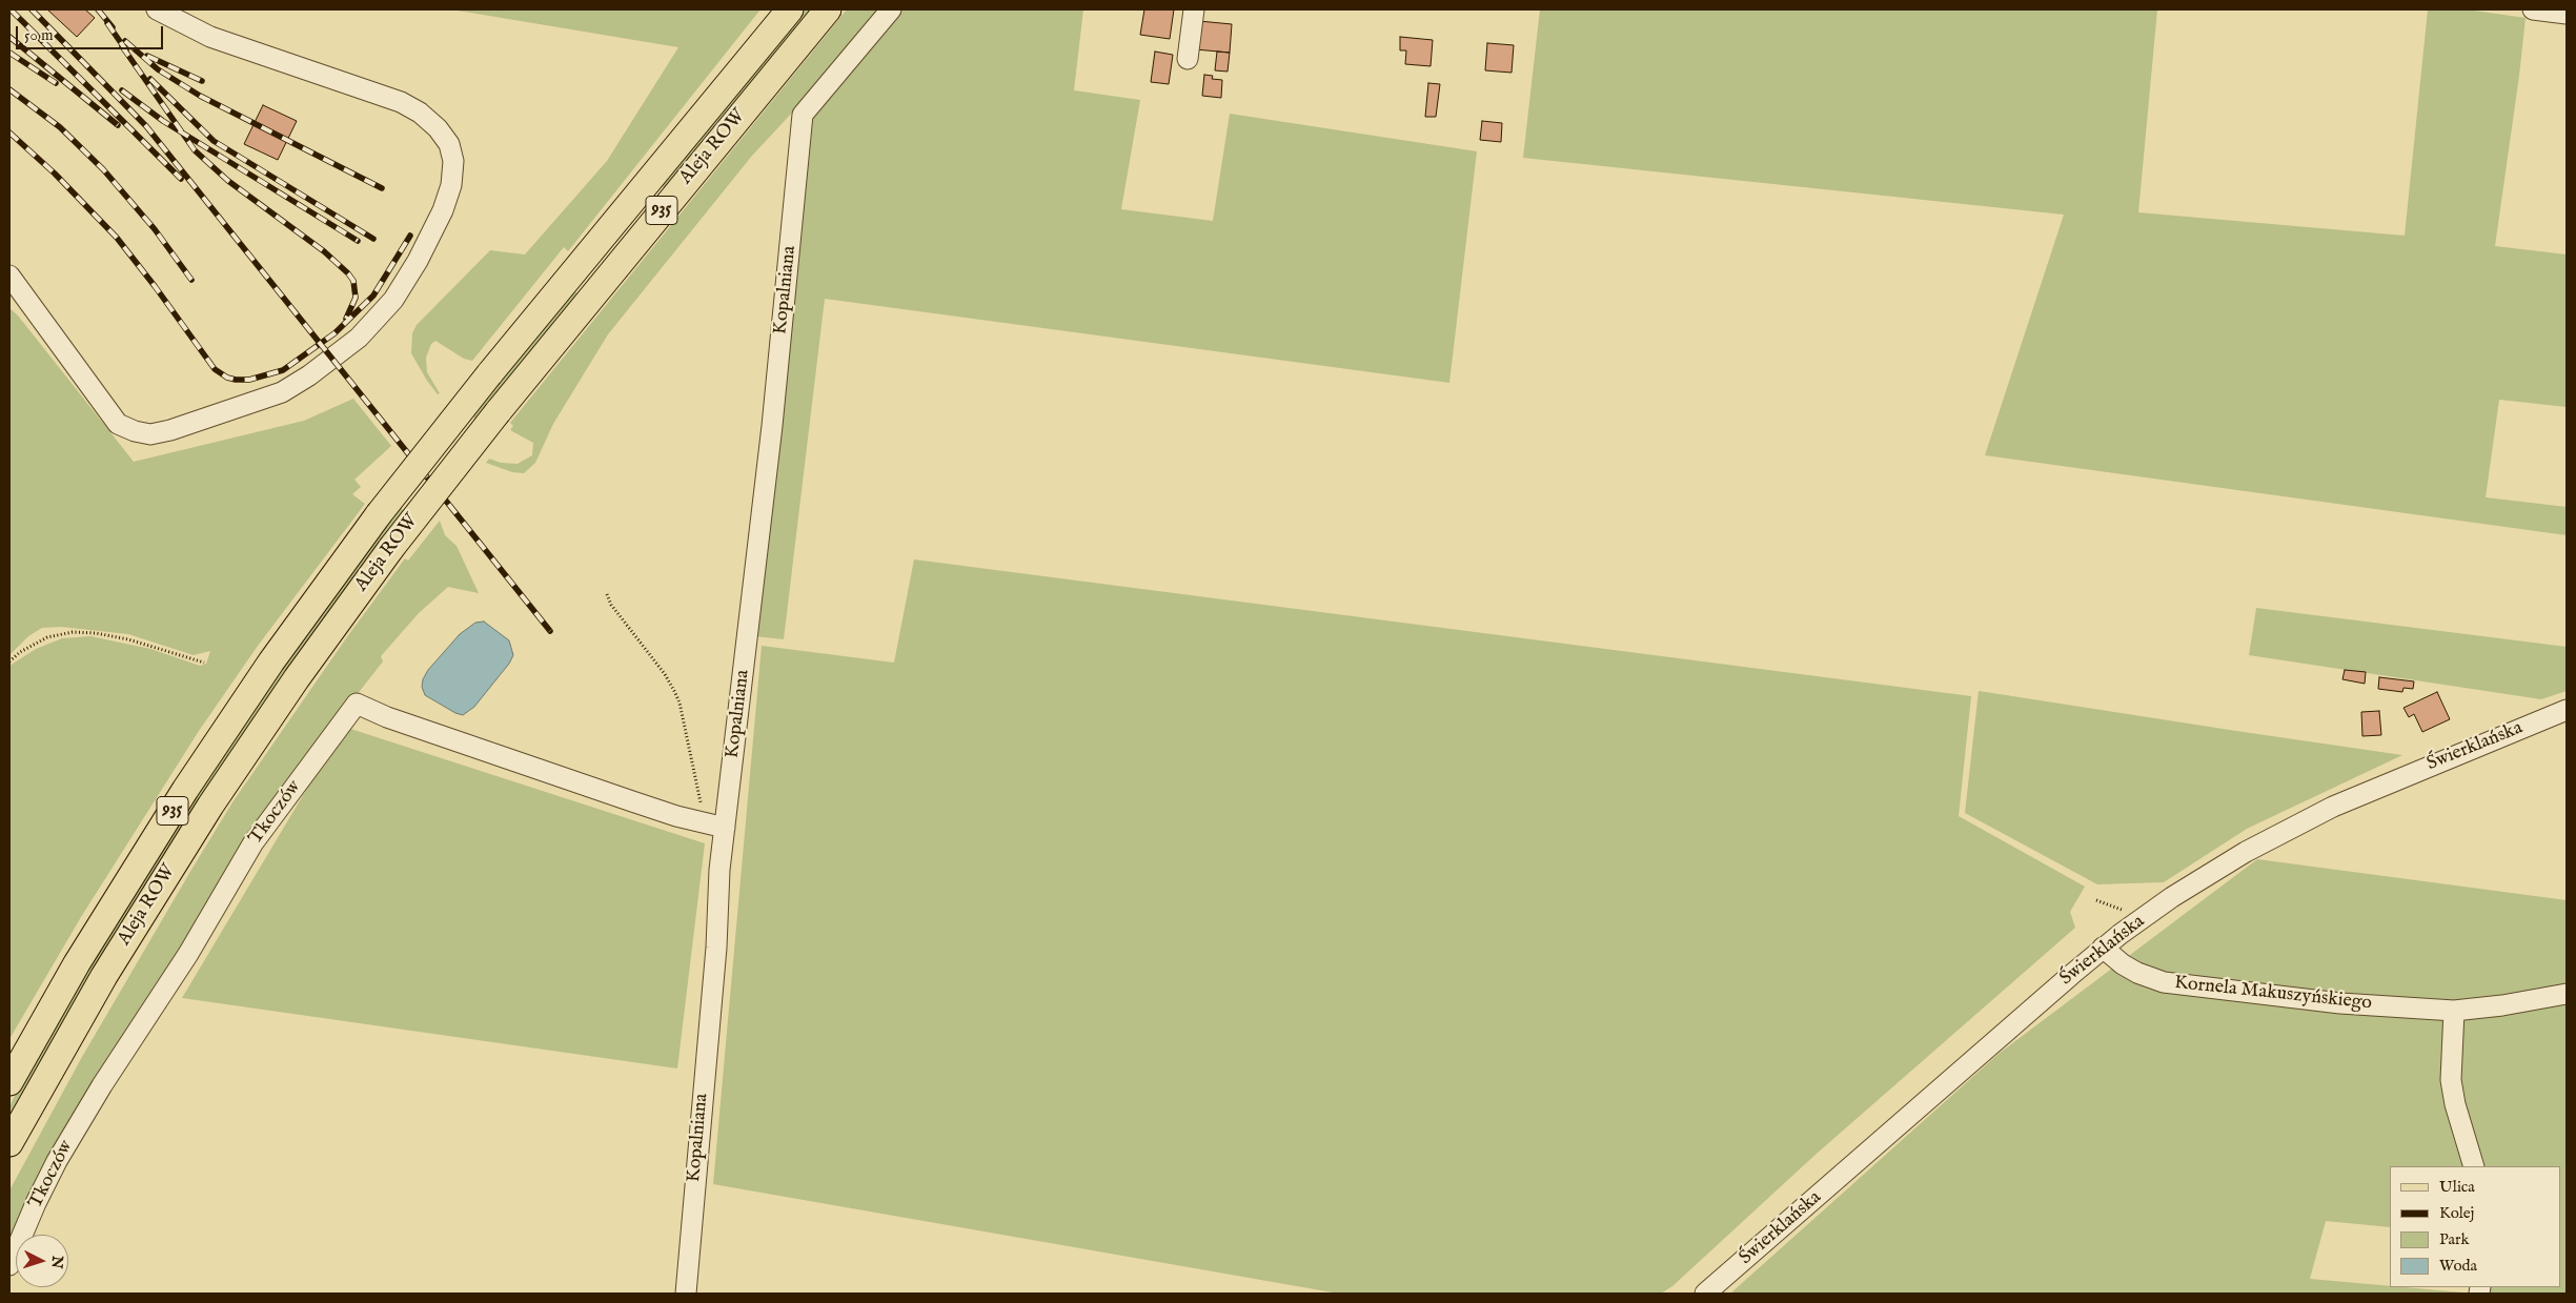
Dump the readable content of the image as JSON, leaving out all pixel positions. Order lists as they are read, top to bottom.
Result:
{
  "streets": {
    "main road": ["Aleja ROW", "935"],
    "street": [
      "Kopalniana",
      "Świerklańska",
      "Tkoczów",
      "Kornela Makuszyńskiego"
    ]
  },
  "crossings": [
    ["Kopalniana", "Tkoczów"],
    ["Świerklańska", "Kornela Makuszyńskiego"]
  ],
  "legend": [
    "Ulica",
    "Kolej",
    "Park",
    "Woda"
  ],
  "scale_bar": "50 m",
  "north": "right"
}
